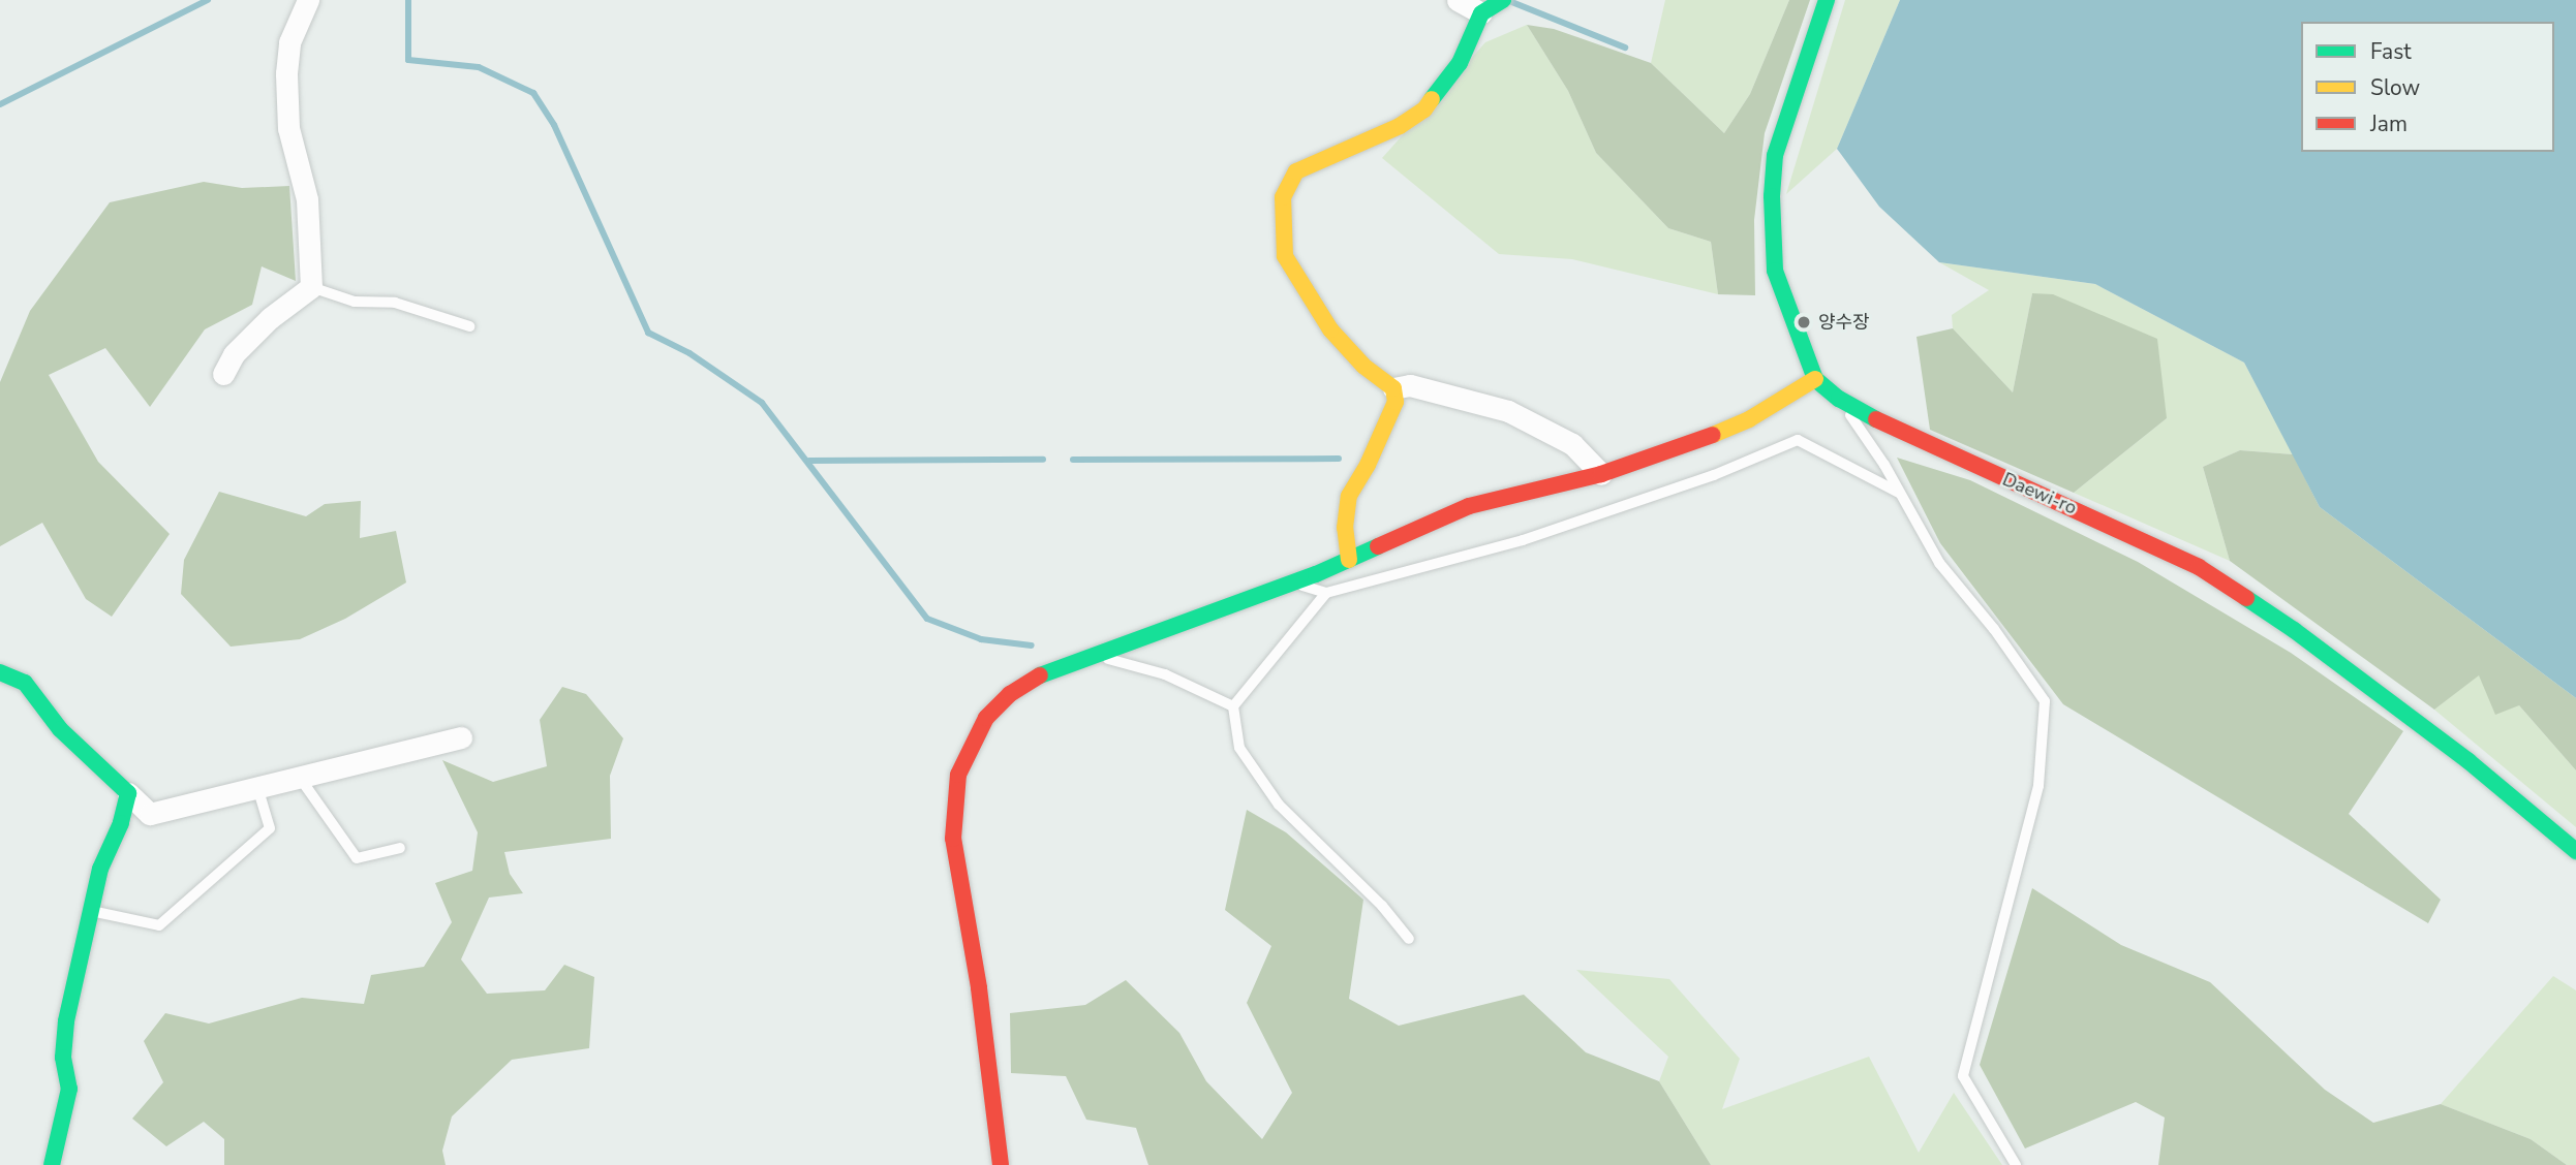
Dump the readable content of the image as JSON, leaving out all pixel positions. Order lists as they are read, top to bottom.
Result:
{
  "streets": {
    "street": ["Daewi-ro"]
  },
  "places": ["양수장"],
  "legend": ["Fast", "Slow", "Jam"]
}
